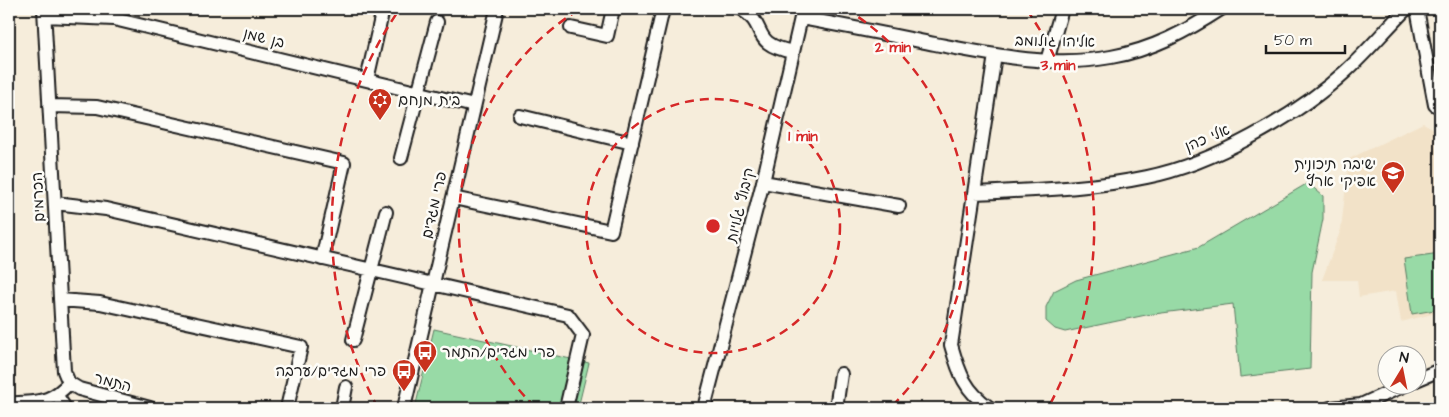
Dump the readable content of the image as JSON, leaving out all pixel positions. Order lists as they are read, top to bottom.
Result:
{
  "streets": {
    "street": [
      "בן שמן",
      "אליהו גולומב",
      "אלי כהן",
      "הכרמים",
      "פרי מגדים",
      "קיבוץ גלויות",
      "התמר"
    ]
  },
  "crossings": [
    ["בן שמן", "הכרמים"],
    ["בן שמן", "פרי מגדים"],
    ["אליהו גולומב", "קיבוץ גלויות"],
    ["הכרמים", "התמר"]
  ],
  "places": {
    "synagogue": ["בית מנחם"],
    "school or university": ["ישיבה תיכונית אפיקי ארץ"],
    "bus stop": ["פרי מגדים/התמר", "פרי מגדים/ערבה"]
  },
  "scale_bar": "50 m",
  "north": "top",
  "rings": ["2 min", "3 min", "1 min"]
}
